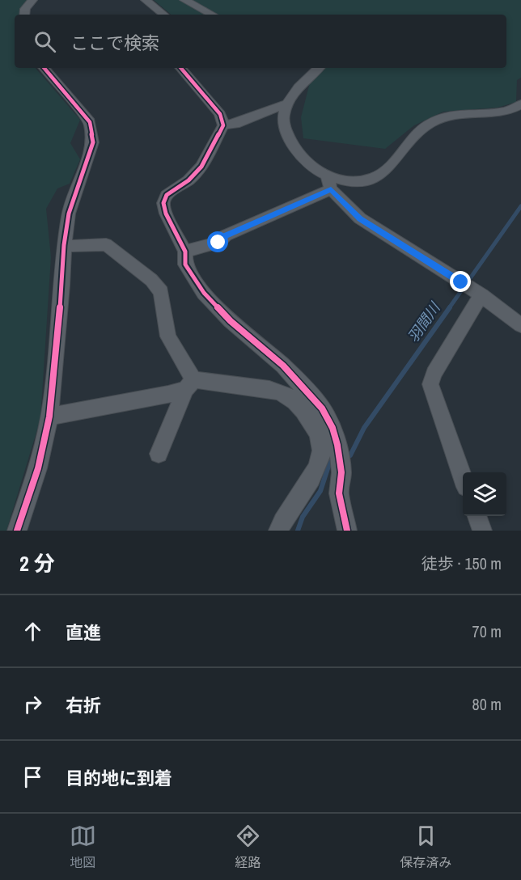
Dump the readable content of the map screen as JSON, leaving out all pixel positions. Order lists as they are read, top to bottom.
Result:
{
  "water": ["羽間川"],
  "page": {
    "search": "ここで検索",
    "heading": ["2 分", "徒歩 · 150 m"],
    "list": [
      ["直進", "70 m"],
      ["右折", "80 m"],
      "目的地に到着"
    ],
    "nav": ["地図", "経路", "保存済み"]
  }
}
